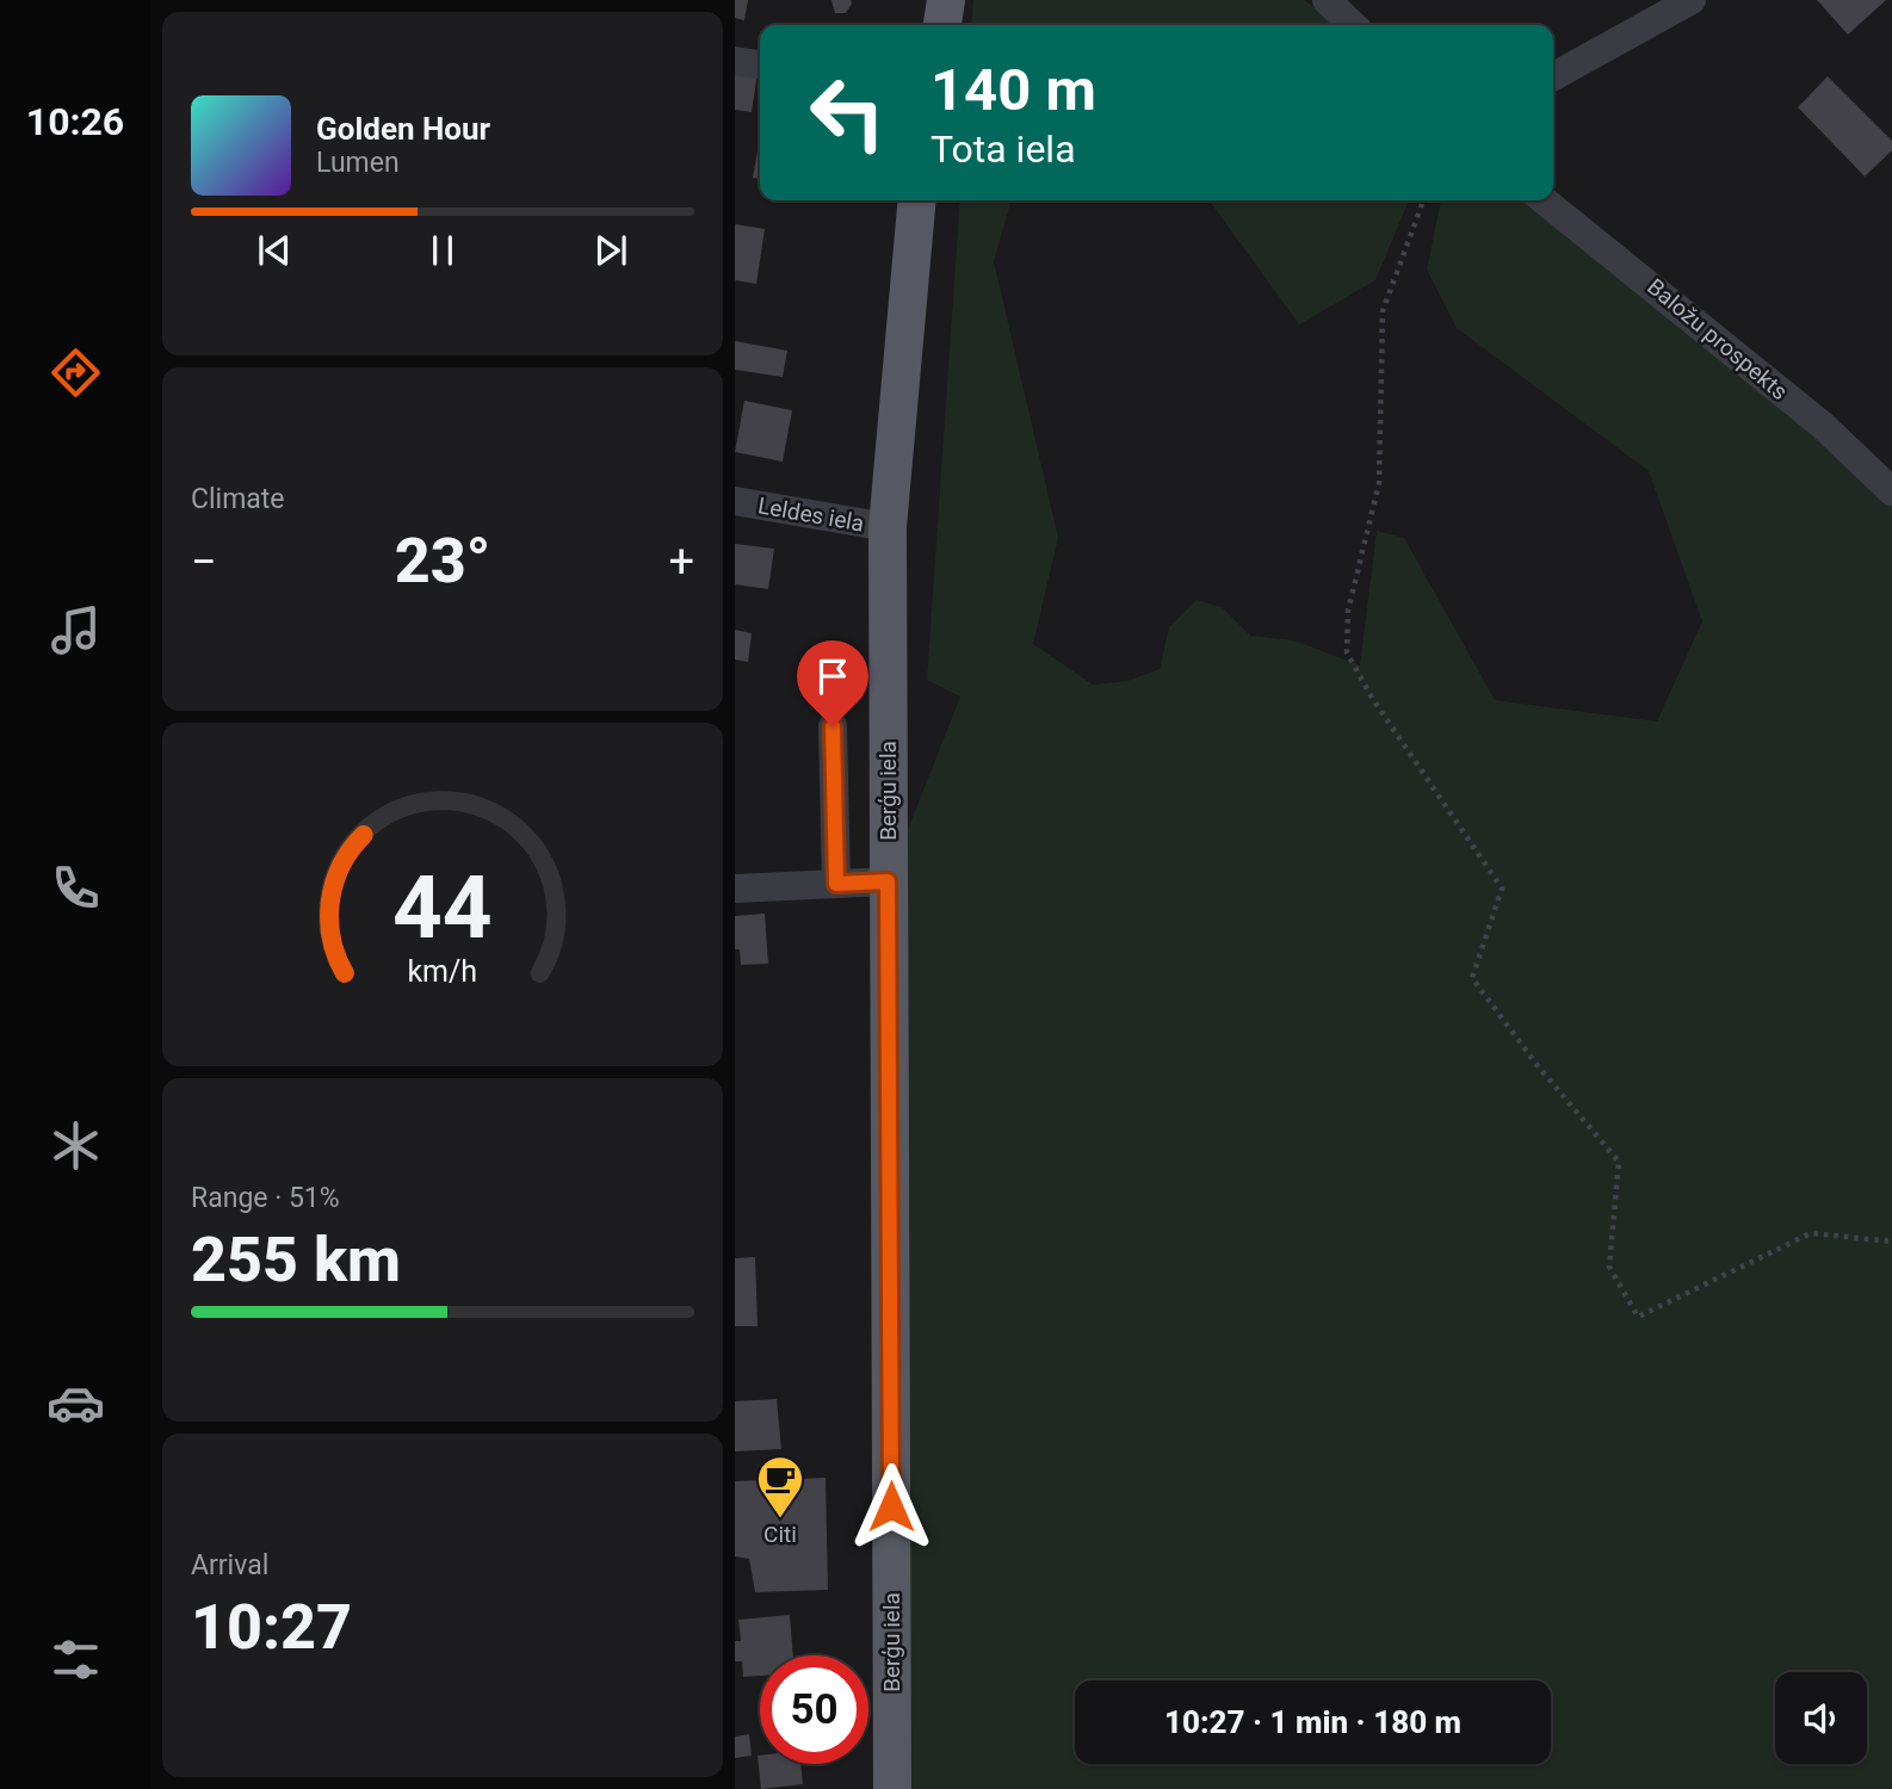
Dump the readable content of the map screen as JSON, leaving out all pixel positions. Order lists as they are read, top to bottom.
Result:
{
  "streets": {
    "main road": ["Berģu iela"],
    "street": ["Baložu prospekts", "Leldes iela"]
  },
  "crossings": [
    ["Leldes iela", "Berģu iela"]
  ],
  "places": {
    "cafe": ["Citi"]
  },
  "page": {
    "tabs": "10:26",
    "turn": ["140 m", "Tota iela"],
    "song": ["Golden Hour", "Lumen"],
    "tile": [
      "Climate",
      ["Range · 51%", "255 km"],
      ["Arrival", "10:27"]
    ],
    "heat": ["−", "23°", "+"],
    "limit": "50",
    "trip": "10:27 · 1 min · 180 m",
    "gauge": ["44", "km/h"]
  }
}
